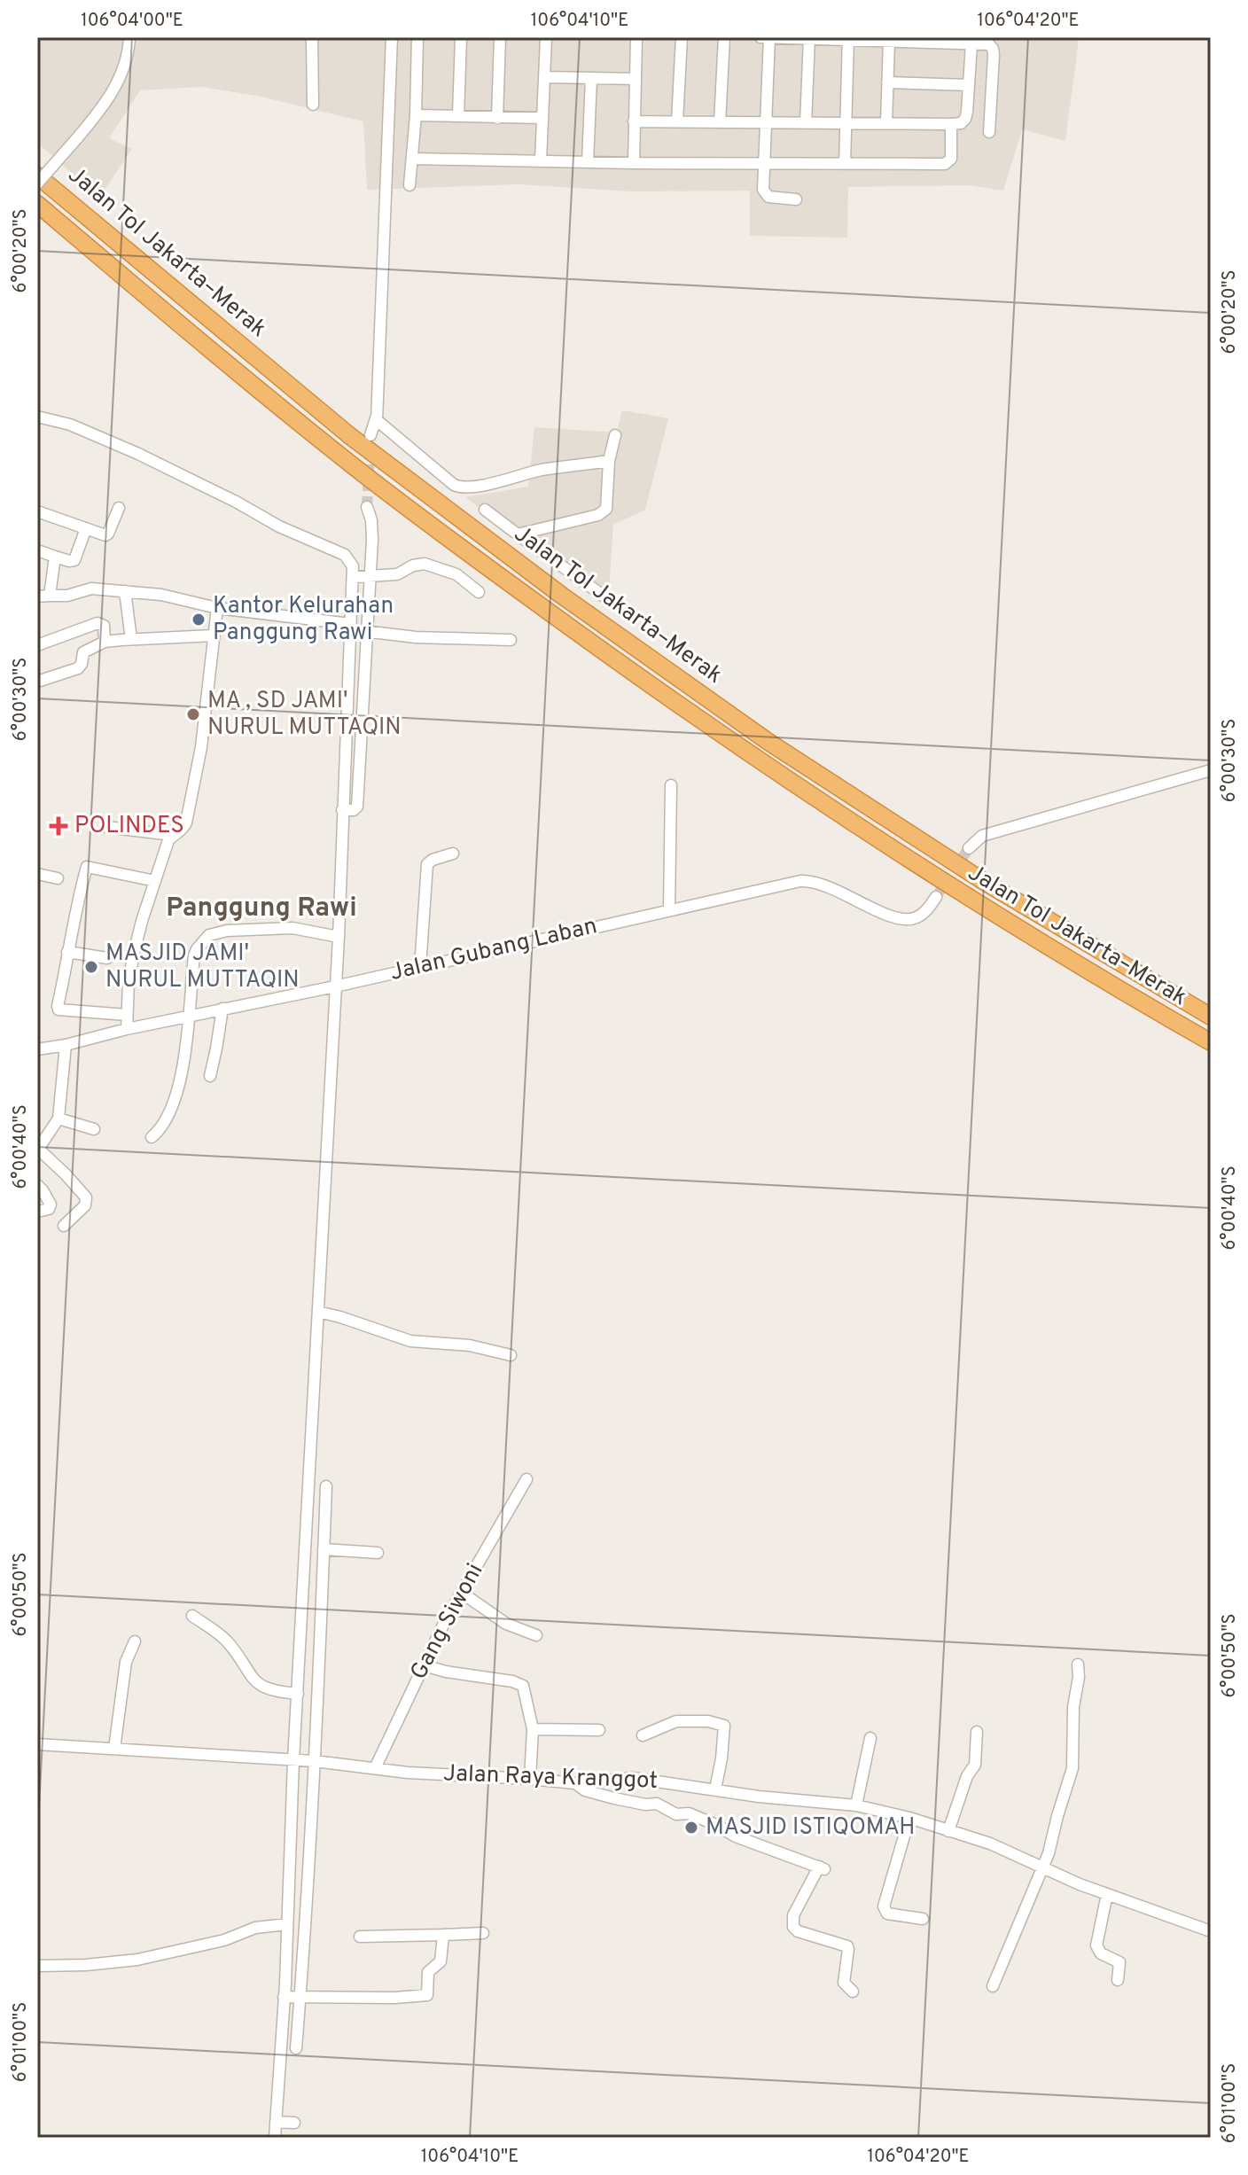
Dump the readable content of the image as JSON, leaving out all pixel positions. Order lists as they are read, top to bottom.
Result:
{
  "streets": {
    "highway": ["Jalan Tol Jakarta–Merak"],
    "street": ["Jalan Gubang Laban", "Gang Siwoni", "Jalan Raya Kranggot"]
  },
  "crossings": [
    ["Gang Siwoni", "Jalan Raya Kranggot"]
  ],
  "districts": ["Panggung Rawi"],
  "places": {
    "other": [
      "Kantor Kelurahan Panggung Rawi",
      "MA , SD JAMI' NURUL MUTTAQIN",
      "MASJID JAMI' NURUL MUTTAQIN",
      "MASJID ISTIQOMAH"
    ],
    "health": ["POLINDES"]
  },
  "coordinates": [
    "106°04'00\"E",
    "106°04'10\"E",
    "106°04'20\"E",
    "6°00'20\"S",
    "6°00'30\"S",
    "6°00'40\"S",
    "6°00'50\"S",
    "6°01'00\"S"
  ]
}
